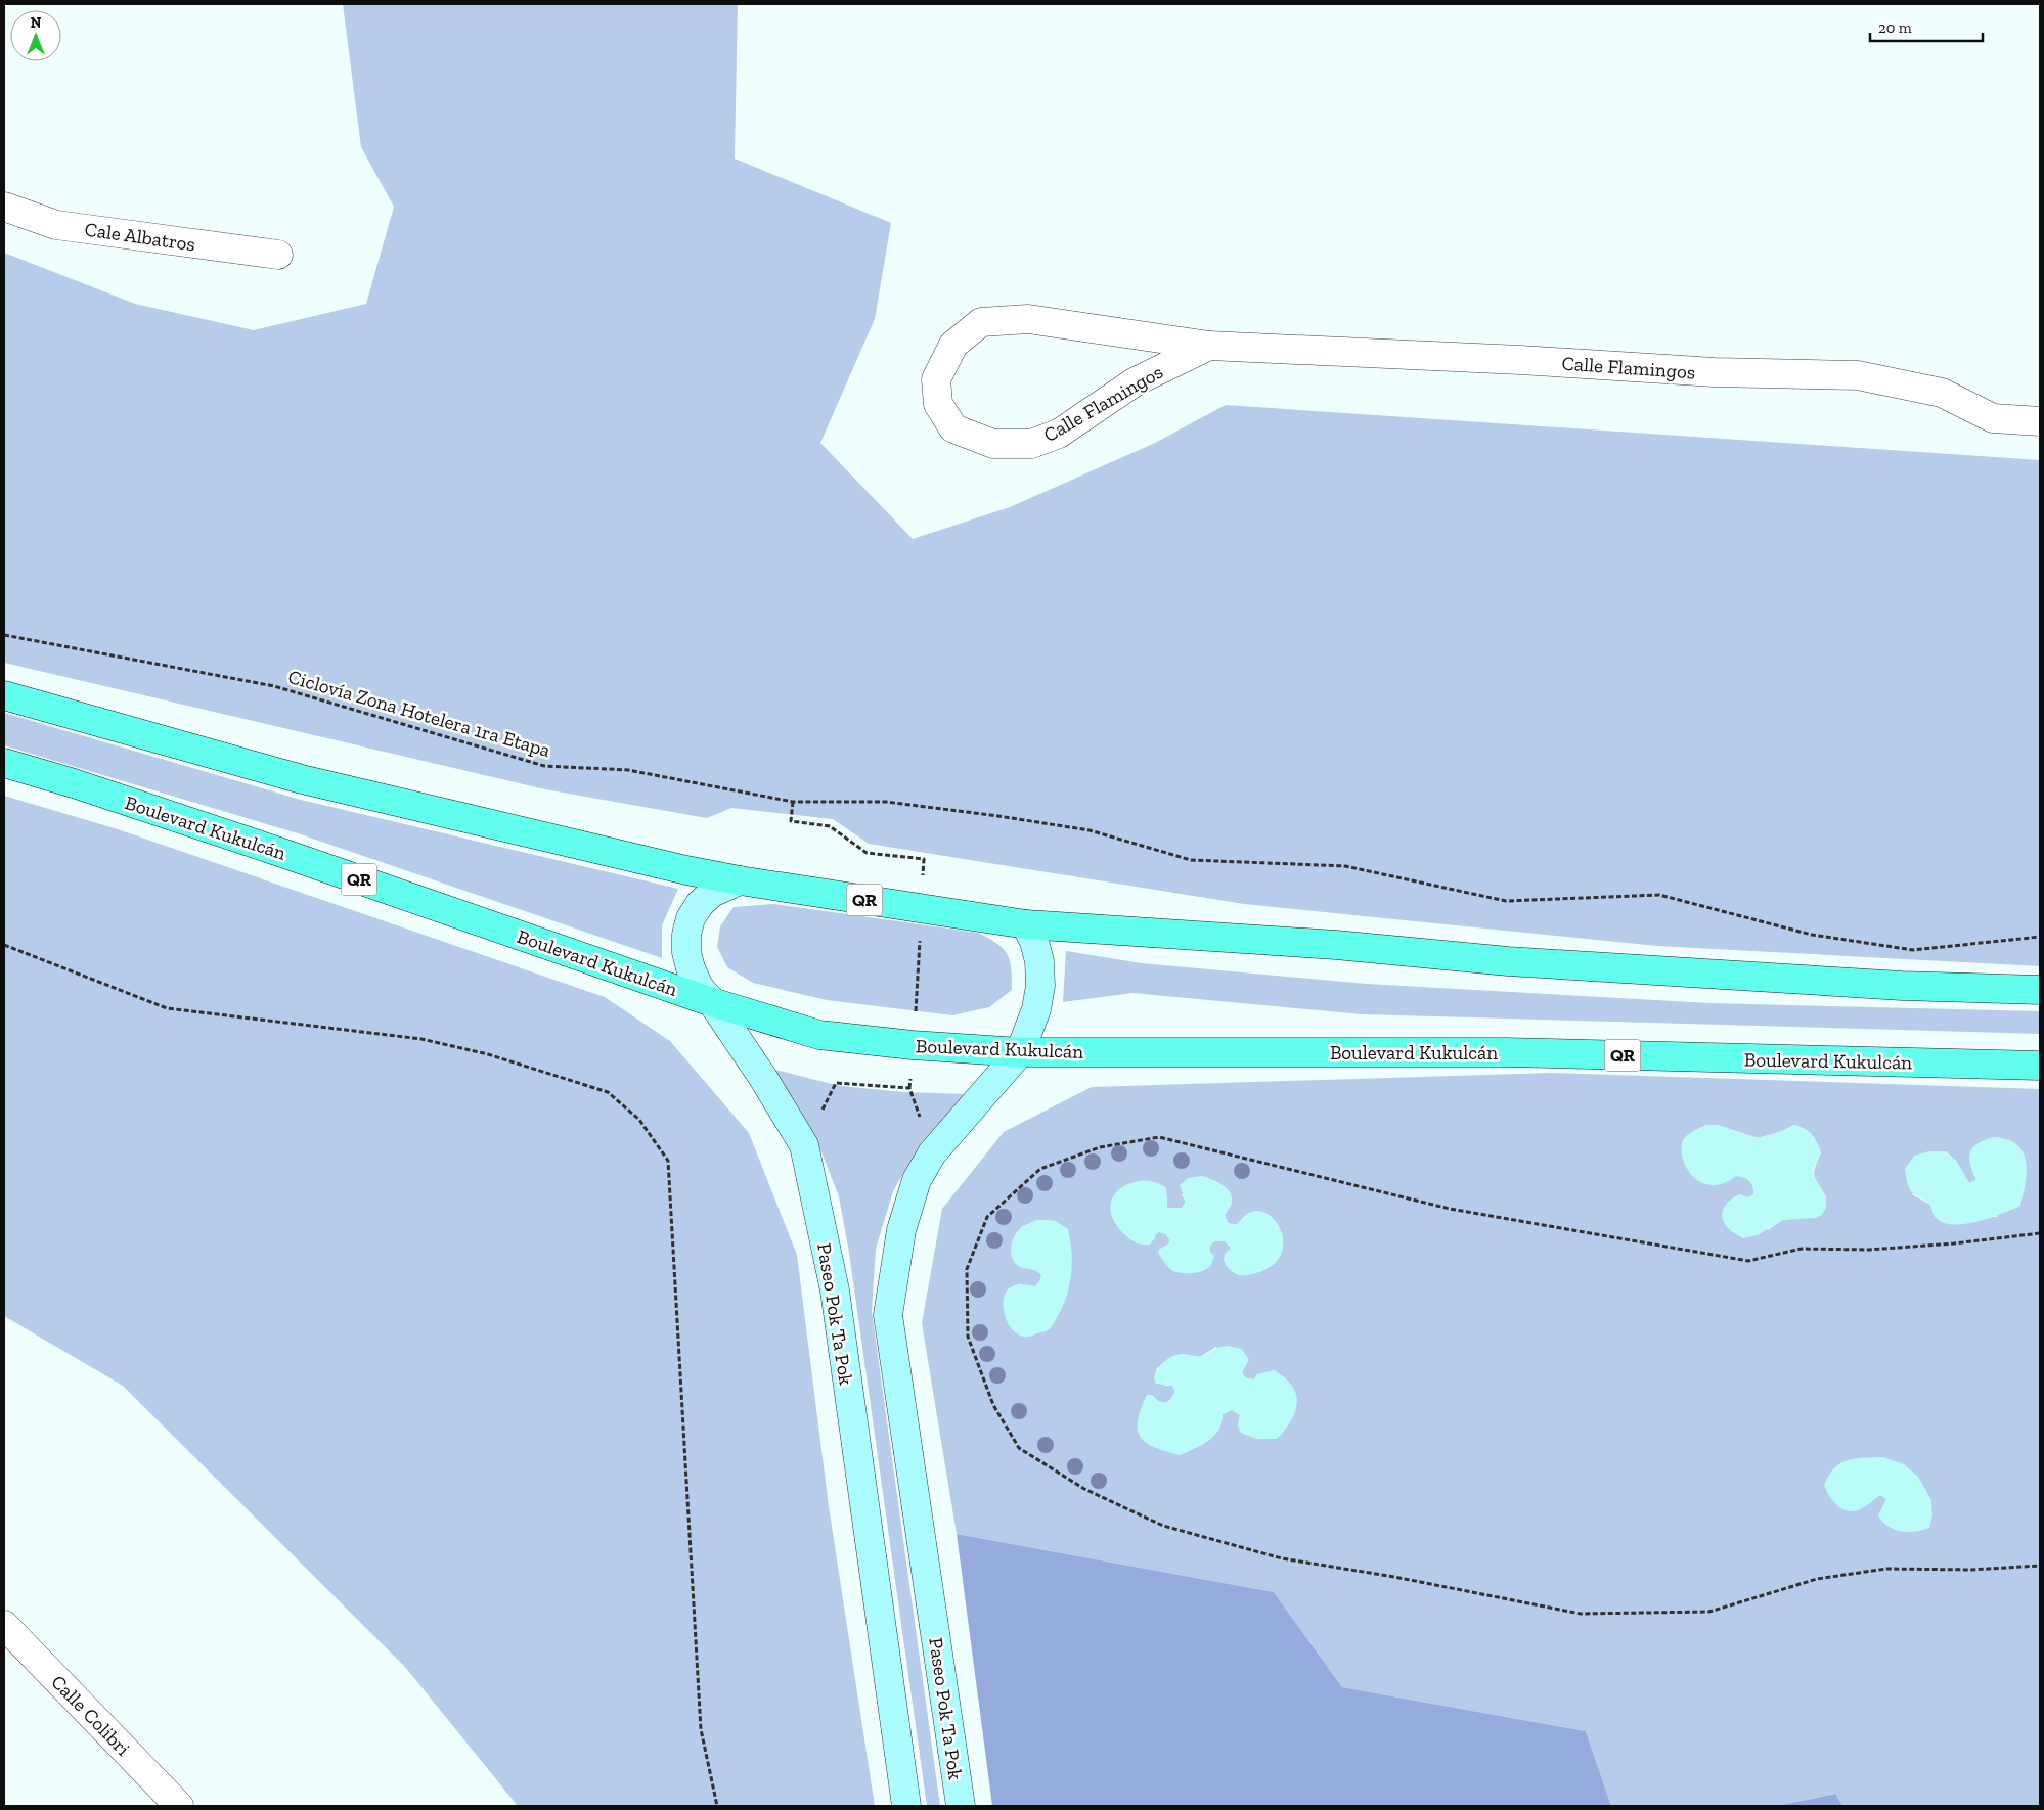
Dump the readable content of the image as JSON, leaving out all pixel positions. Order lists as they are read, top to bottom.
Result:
{
  "streets": {
    "main road": ["Boulevard Kukulcán", "QR"],
    "street": [
      "Cale Albatros",
      "Calle Flamingos",
      "Paseo Pok Ta Pok",
      "Calle Colibri"
    ],
    "path": ["Ciclovía Zona Hotelera 1ra Etapa"]
  },
  "crossings": [
    ["Boulevard Kukulcán", "Paseo Pok Ta Pok"],
    ["QR", "Paseo Pok Ta Pok"]
  ],
  "scale_bar": "20 m",
  "north": "top"
}
